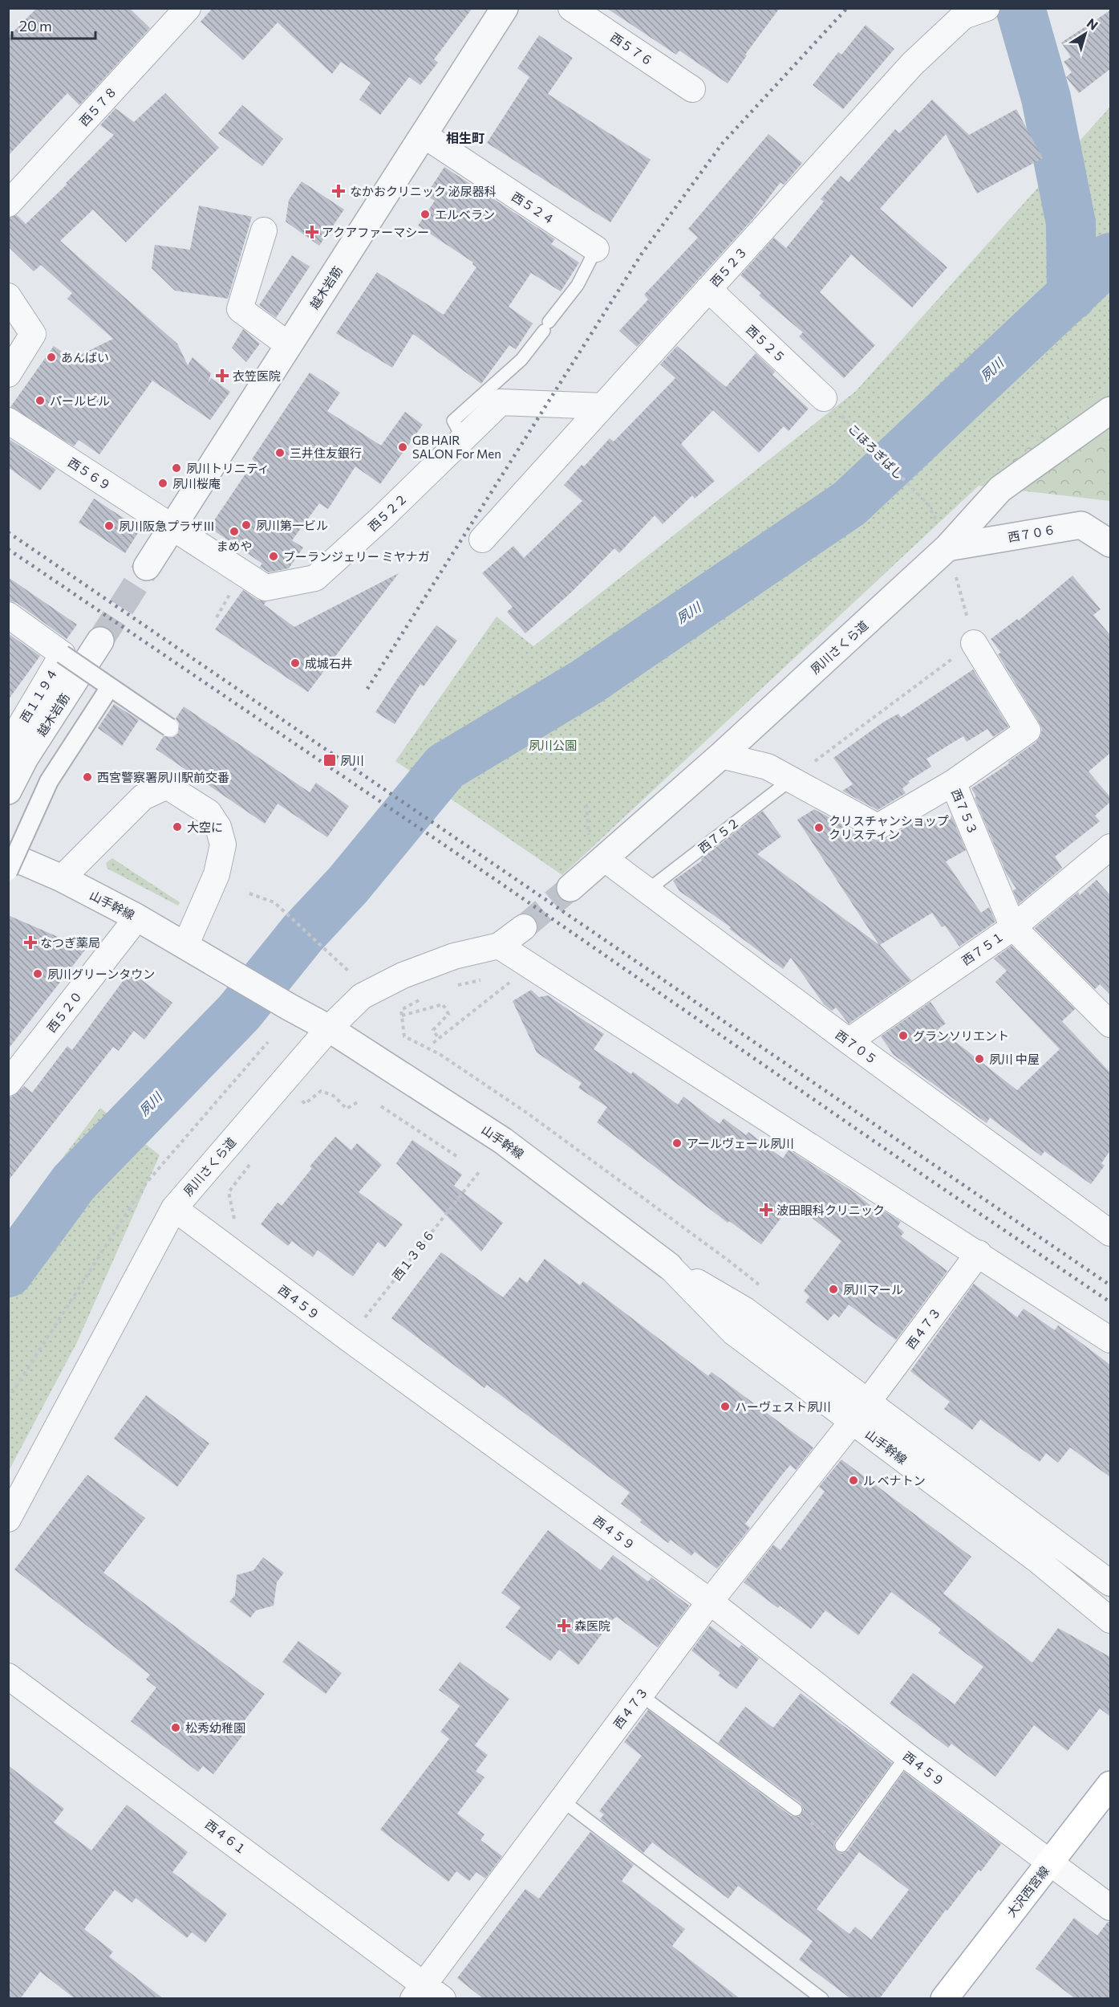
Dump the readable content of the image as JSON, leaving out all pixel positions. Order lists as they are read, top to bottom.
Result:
{
  "streets": {
    "main road": ["大沢西宮線"],
    "street": [
      "西５７６",
      "西５７８",
      "西５２４",
      "西５２３",
      "越木岩筋",
      "西５２５",
      "西５６９",
      "西５２２",
      "西７０６",
      "夙川さくら道",
      "西１１９４",
      "西７５３",
      "山手幹線",
      "西７５１",
      "西５２０",
      "西７０５",
      "西４５９",
      "西４７３",
      "西４６１"
    ],
    "lane": ["西７５２"],
    "path": ["こほろぎばし", "西１３８６"]
  },
  "crossings": [
    ["西５２４", "越木岩筋"],
    ["西５２３", "西５２５"],
    ["西５２３", "西５２２"],
    ["越木岩筋", "西５６９"],
    ["越木岩筋", "西５２２"],
    ["西５２５", "こほろぎばし"],
    ["西５６９", "西５２２"],
    ["西７０６", "夙川さくら道"],
    ["夙川さくら道", "西７５３"],
    ["夙川さくら道", "山手幹線"],
    ["夙川さくら道", "西７０５"],
    ["夙川さくら道", "西４５９"],
    ["西７５３", "西７５２"],
    ["西７５３", "西７５１"],
    ["西７５２", "西７０５"],
    ["山手幹線", "西５２０"],
    ["山手幹線", "西４７３"],
    ["西７５１", "西７０５"],
    ["西１３８６", "西４５９"],
    ["西４５９", "西４７３"],
    ["西４５９", "大沢西宮線"],
    ["西４７３", "西４６１"]
  ],
  "districts": ["相生町"],
  "water": ["夙川"],
  "parks": ["夙川公園"],
  "places": {
    "health": [
      "なかおクリニック 泌尿器科",
      "アクアファーマシー",
      "衣笠医院",
      "なつぎ薬局",
      "波田眼科クリニック",
      "森医院"
    ],
    "other": [
      "エルベラン",
      "あんばい",
      "パールビル",
      "GB HAIR SALON For Men",
      "三井住友銀行",
      "夙川トリニティ",
      "夙川桜庵",
      "夙川第一ビル",
      "夙川阪急プラザⅢ",
      "まめや",
      "ブーランジェリー ミヤナガ",
      "成城石井",
      "西宮警察署夙川駅前交番",
      "大空に",
      "クリスチャンショップ クリスティン",
      "夙川グリーンタウン",
      "グランソリエント",
      "夙川 中屋",
      "アールヴェール夙川",
      "夙川マール",
      "ハーヴェスト夙川",
      "ル ベナトン",
      "松秀幼稚園"
    ],
    "transit": ["夙川"]
  },
  "scale_bar": "20 m",
  "north": "top right"
}
